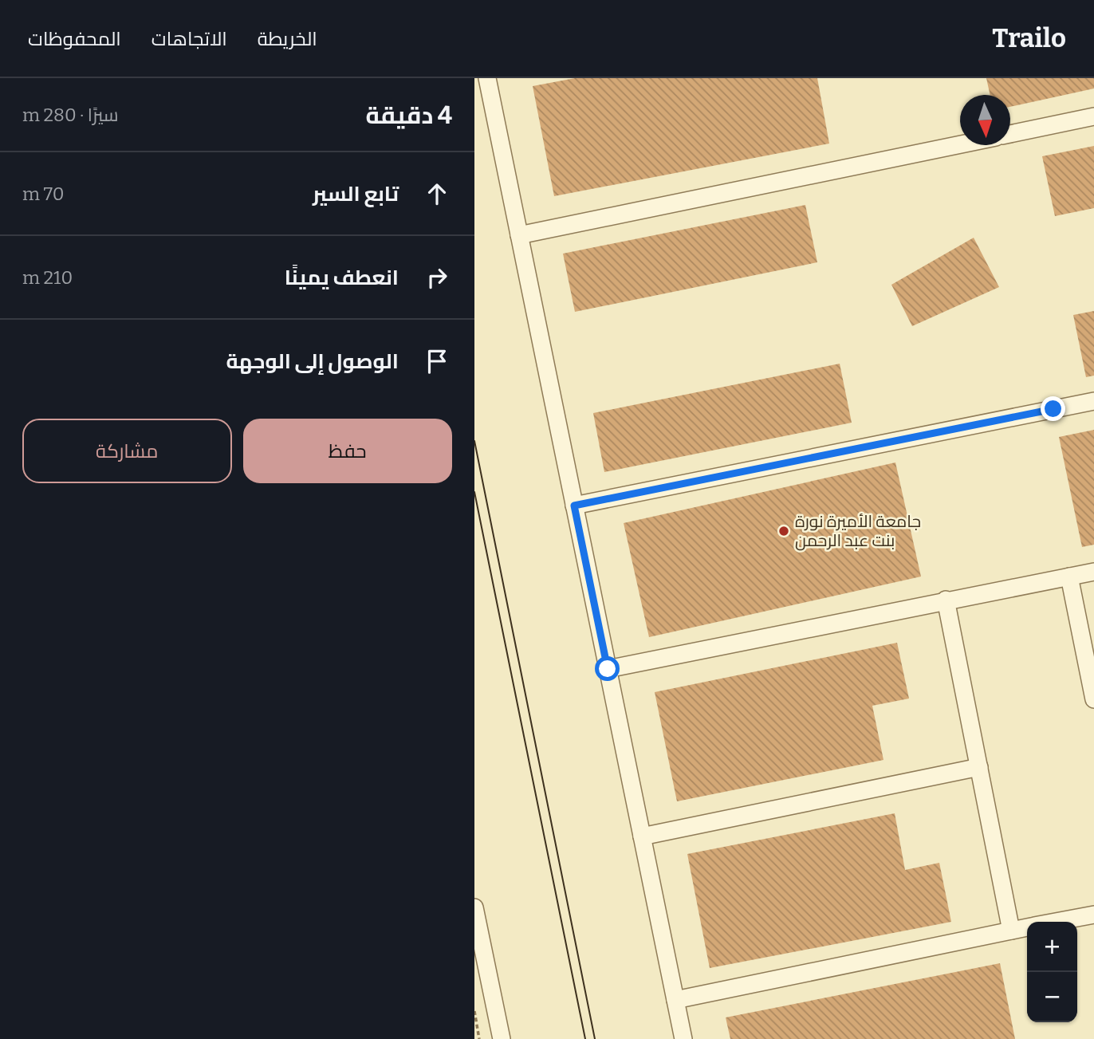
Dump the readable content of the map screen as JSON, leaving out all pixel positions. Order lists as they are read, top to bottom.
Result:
{
  "places": ["جامعة الأميرة نورة بنت عبد الرحمن"],
  "north": "bottom",
  "page": {
    "header": "Trailo",
    "nav": ["الخريطة", "الاتجاهات", "المحفوظات"],
    "heading": ["4 دقيقة", "سيرًا · 280 m"],
    "list": [
      ["تابع السير", "70 m"],
      ["انعطف يمينًا", "210 m"],
      "الوصول إلى الوجهة"
    ],
    "buttons": ["حفظ", "مشاركة"],
    "map_buttons": ["+", "−"]
  }
}
